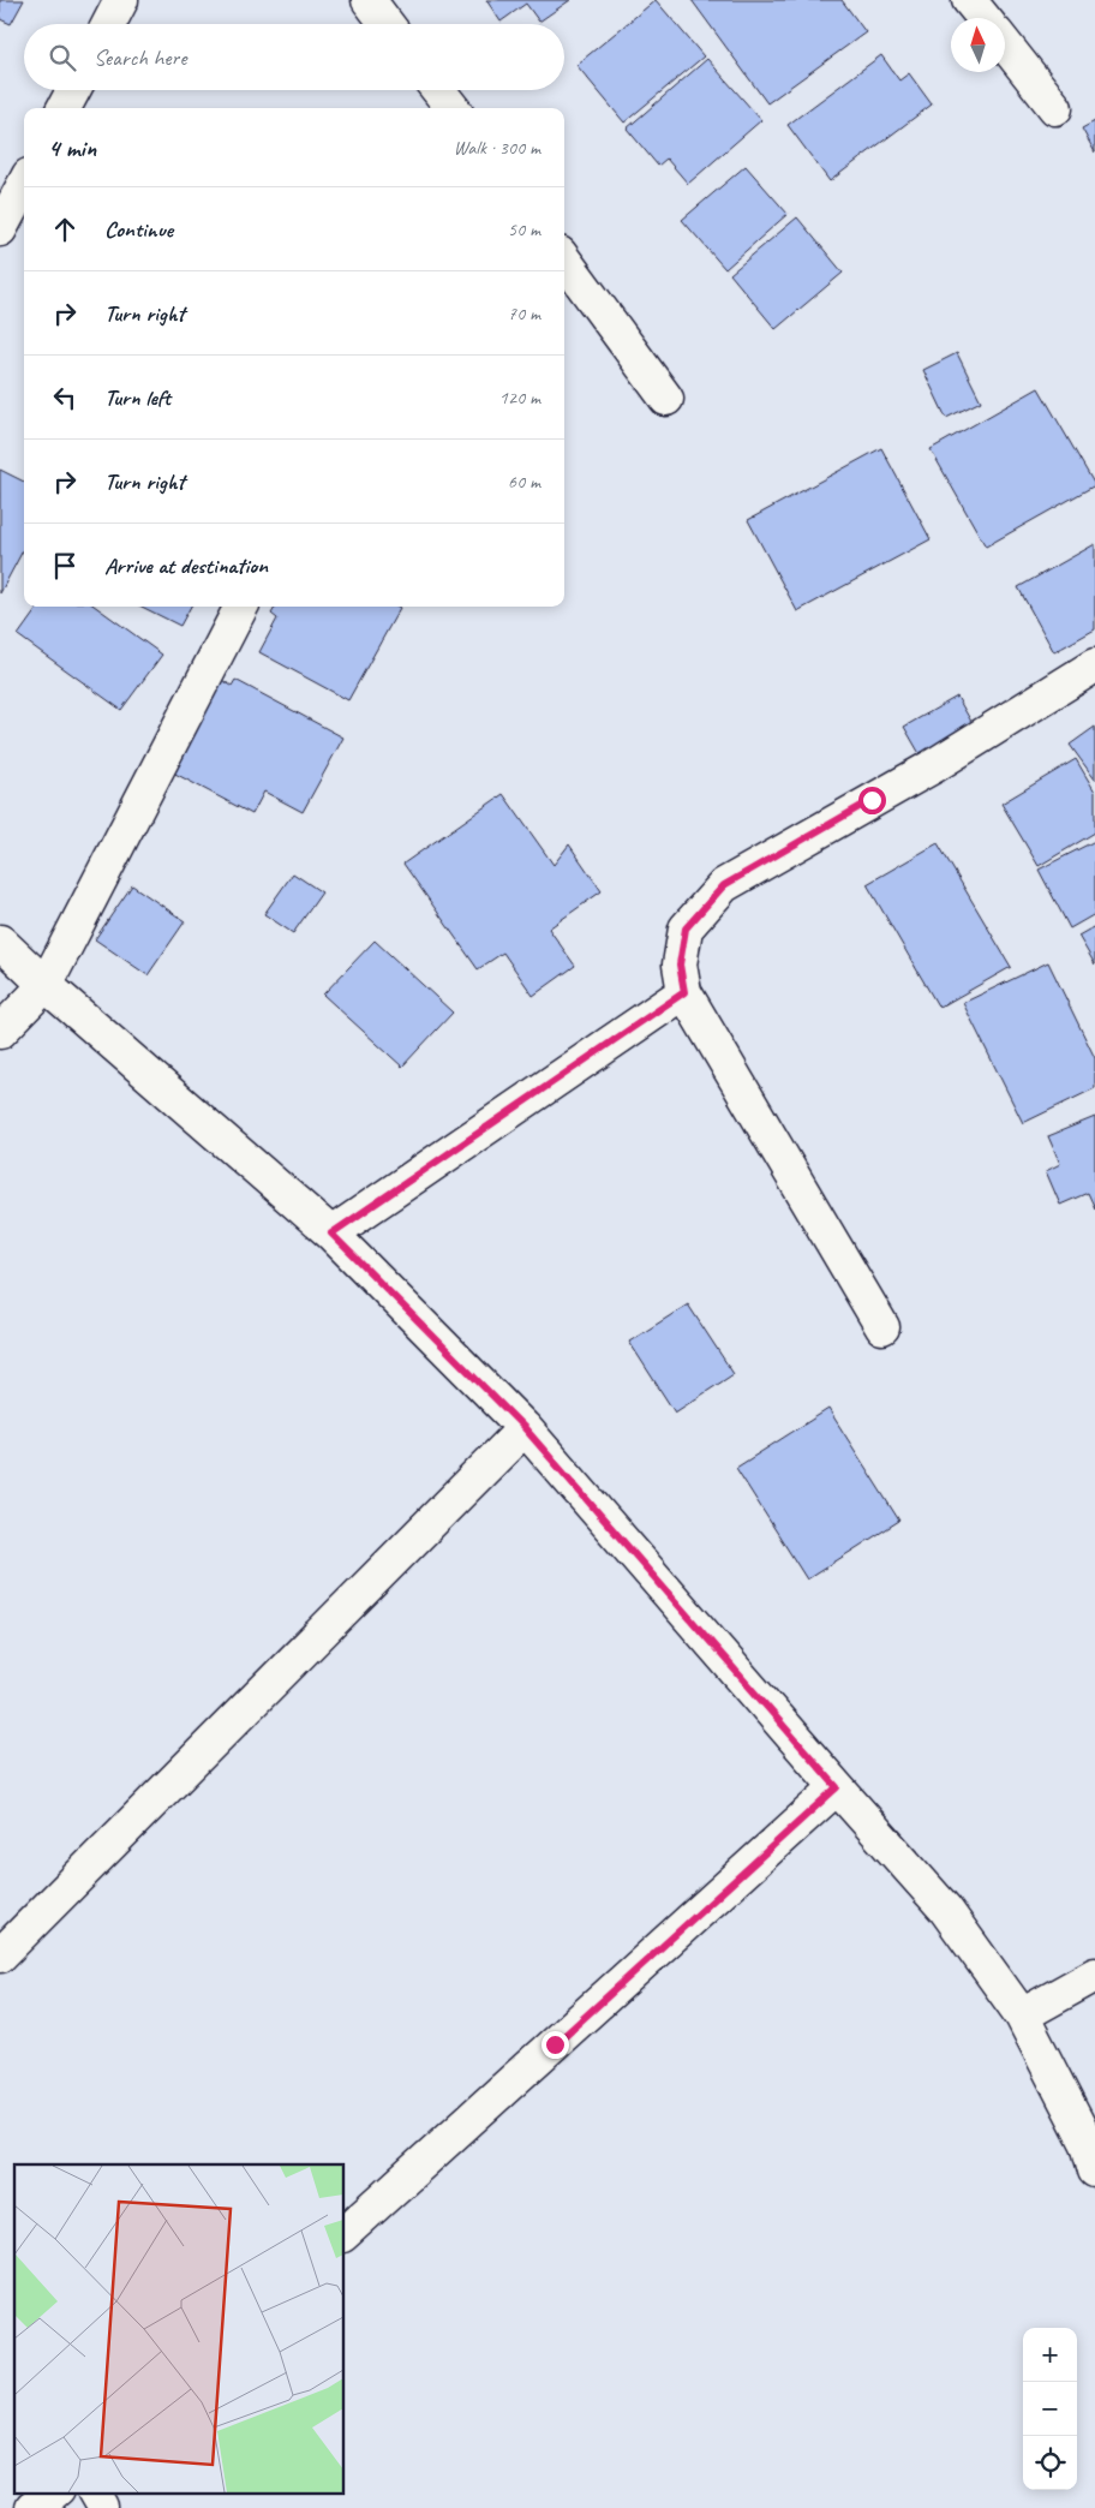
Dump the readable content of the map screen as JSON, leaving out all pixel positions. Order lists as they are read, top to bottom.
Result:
{
  "north": "top",
  "page": {
    "search": "Search here",
    "heading": ["4 min", "Walk · 300 m"],
    "list": [
      ["Continue", "50 m"],
      ["Turn right", "70 m"],
      ["Turn left", "120 m"],
      ["Turn right", "60 m"],
      "Arrive at destination"
    ],
    "map_buttons": ["+", "−"]
  }
}
